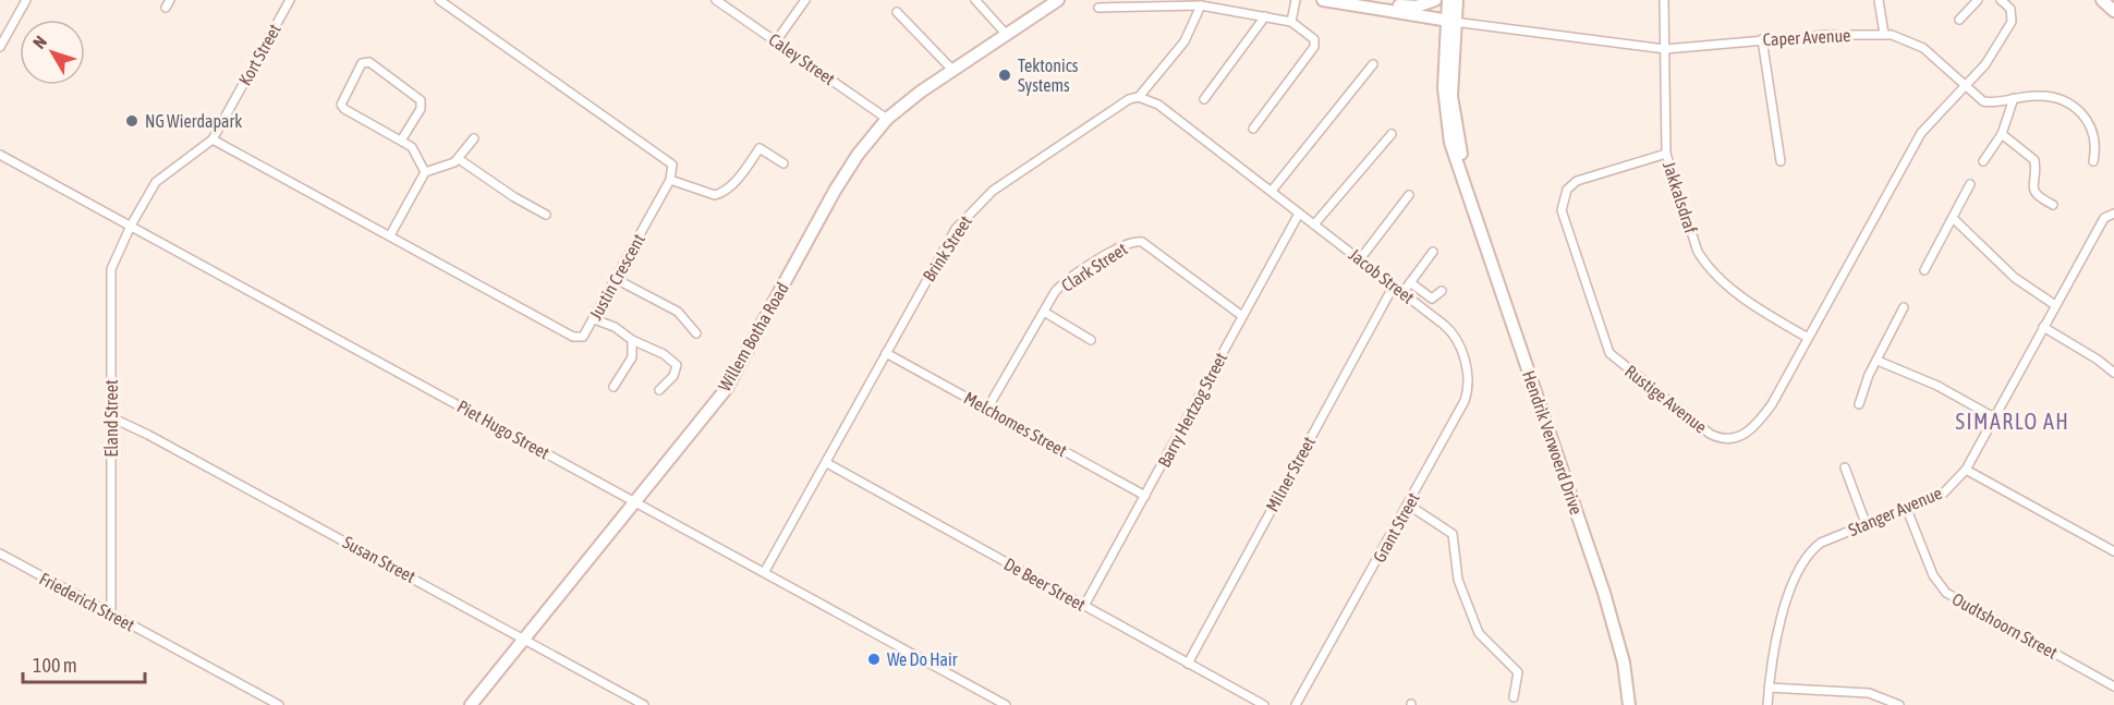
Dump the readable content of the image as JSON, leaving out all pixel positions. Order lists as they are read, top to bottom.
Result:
{
  "streets": {
    "street": [
      "Caper Avenue",
      "Kort Street",
      "Caley Street",
      "Jakkalsdraf",
      "Brink Street",
      "Clark Street",
      "Jacob Street",
      "Justin Crescent",
      "Willem Botha Road",
      "Rustige Avenue",
      "Barry Hertzog Street",
      "Eland Street",
      "Melchomes Street",
      "Piet Hugo Street",
      "Hendrik Verwoerd Drive",
      "Milner Street",
      "Stanger Avenue",
      "Grant Street",
      "Susan Street",
      "De Beer Street",
      "Friederich Street",
      "Oudtshoorn Street"
    ]
  },
  "crossings": [
    ["Caper Avenue", "Jakkalsdraf"],
    ["Caper Avenue", "Rustige Avenue"],
    ["Caper Avenue", "Hendrik Verwoerd Drive"],
    ["Kort Street", "Justin Crescent"],
    ["Kort Street", "Eland Street"],
    ["Kort Street", "Piet Hugo Street"],
    ["Caley Street", "Willem Botha Road"],
    ["Jakkalsdraf", "Rustige Avenue"],
    ["Brink Street", "Melchomes Street"],
    ["Brink Street", "Piet Hugo Street"],
    ["Brink Street", "De Beer Street"],
    ["Clark Street", "Barry Hertzog Street"],
    ["Clark Street", "Melchomes Street"],
    ["Jacob Street", "Barry Hertzog Street"],
    ["Jacob Street", "Milner Street"],
    ["Jacob Street", "Grant Street"],
    ["Willem Botha Road", "Piet Hugo Street"],
    ["Willem Botha Road", "Susan Street"],
    ["Barry Hertzog Street", "Melchomes Street"],
    ["Barry Hertzog Street", "De Beer Street"],
    ["Eland Street", "Piet Hugo Street"],
    ["Eland Street", "Susan Street"],
    ["Eland Street", "Friederich Street"],
    ["Milner Street", "De Beer Street"],
    ["Stanger Avenue", "Oudtshoorn Street"]
  ],
  "districts": ["SIMARLO AH"],
  "places": ["Tektonics Systems", "NG Wierdapark", "We Do Hair"],
  "scale_bar": "100 m",
  "north": "top left"
}
